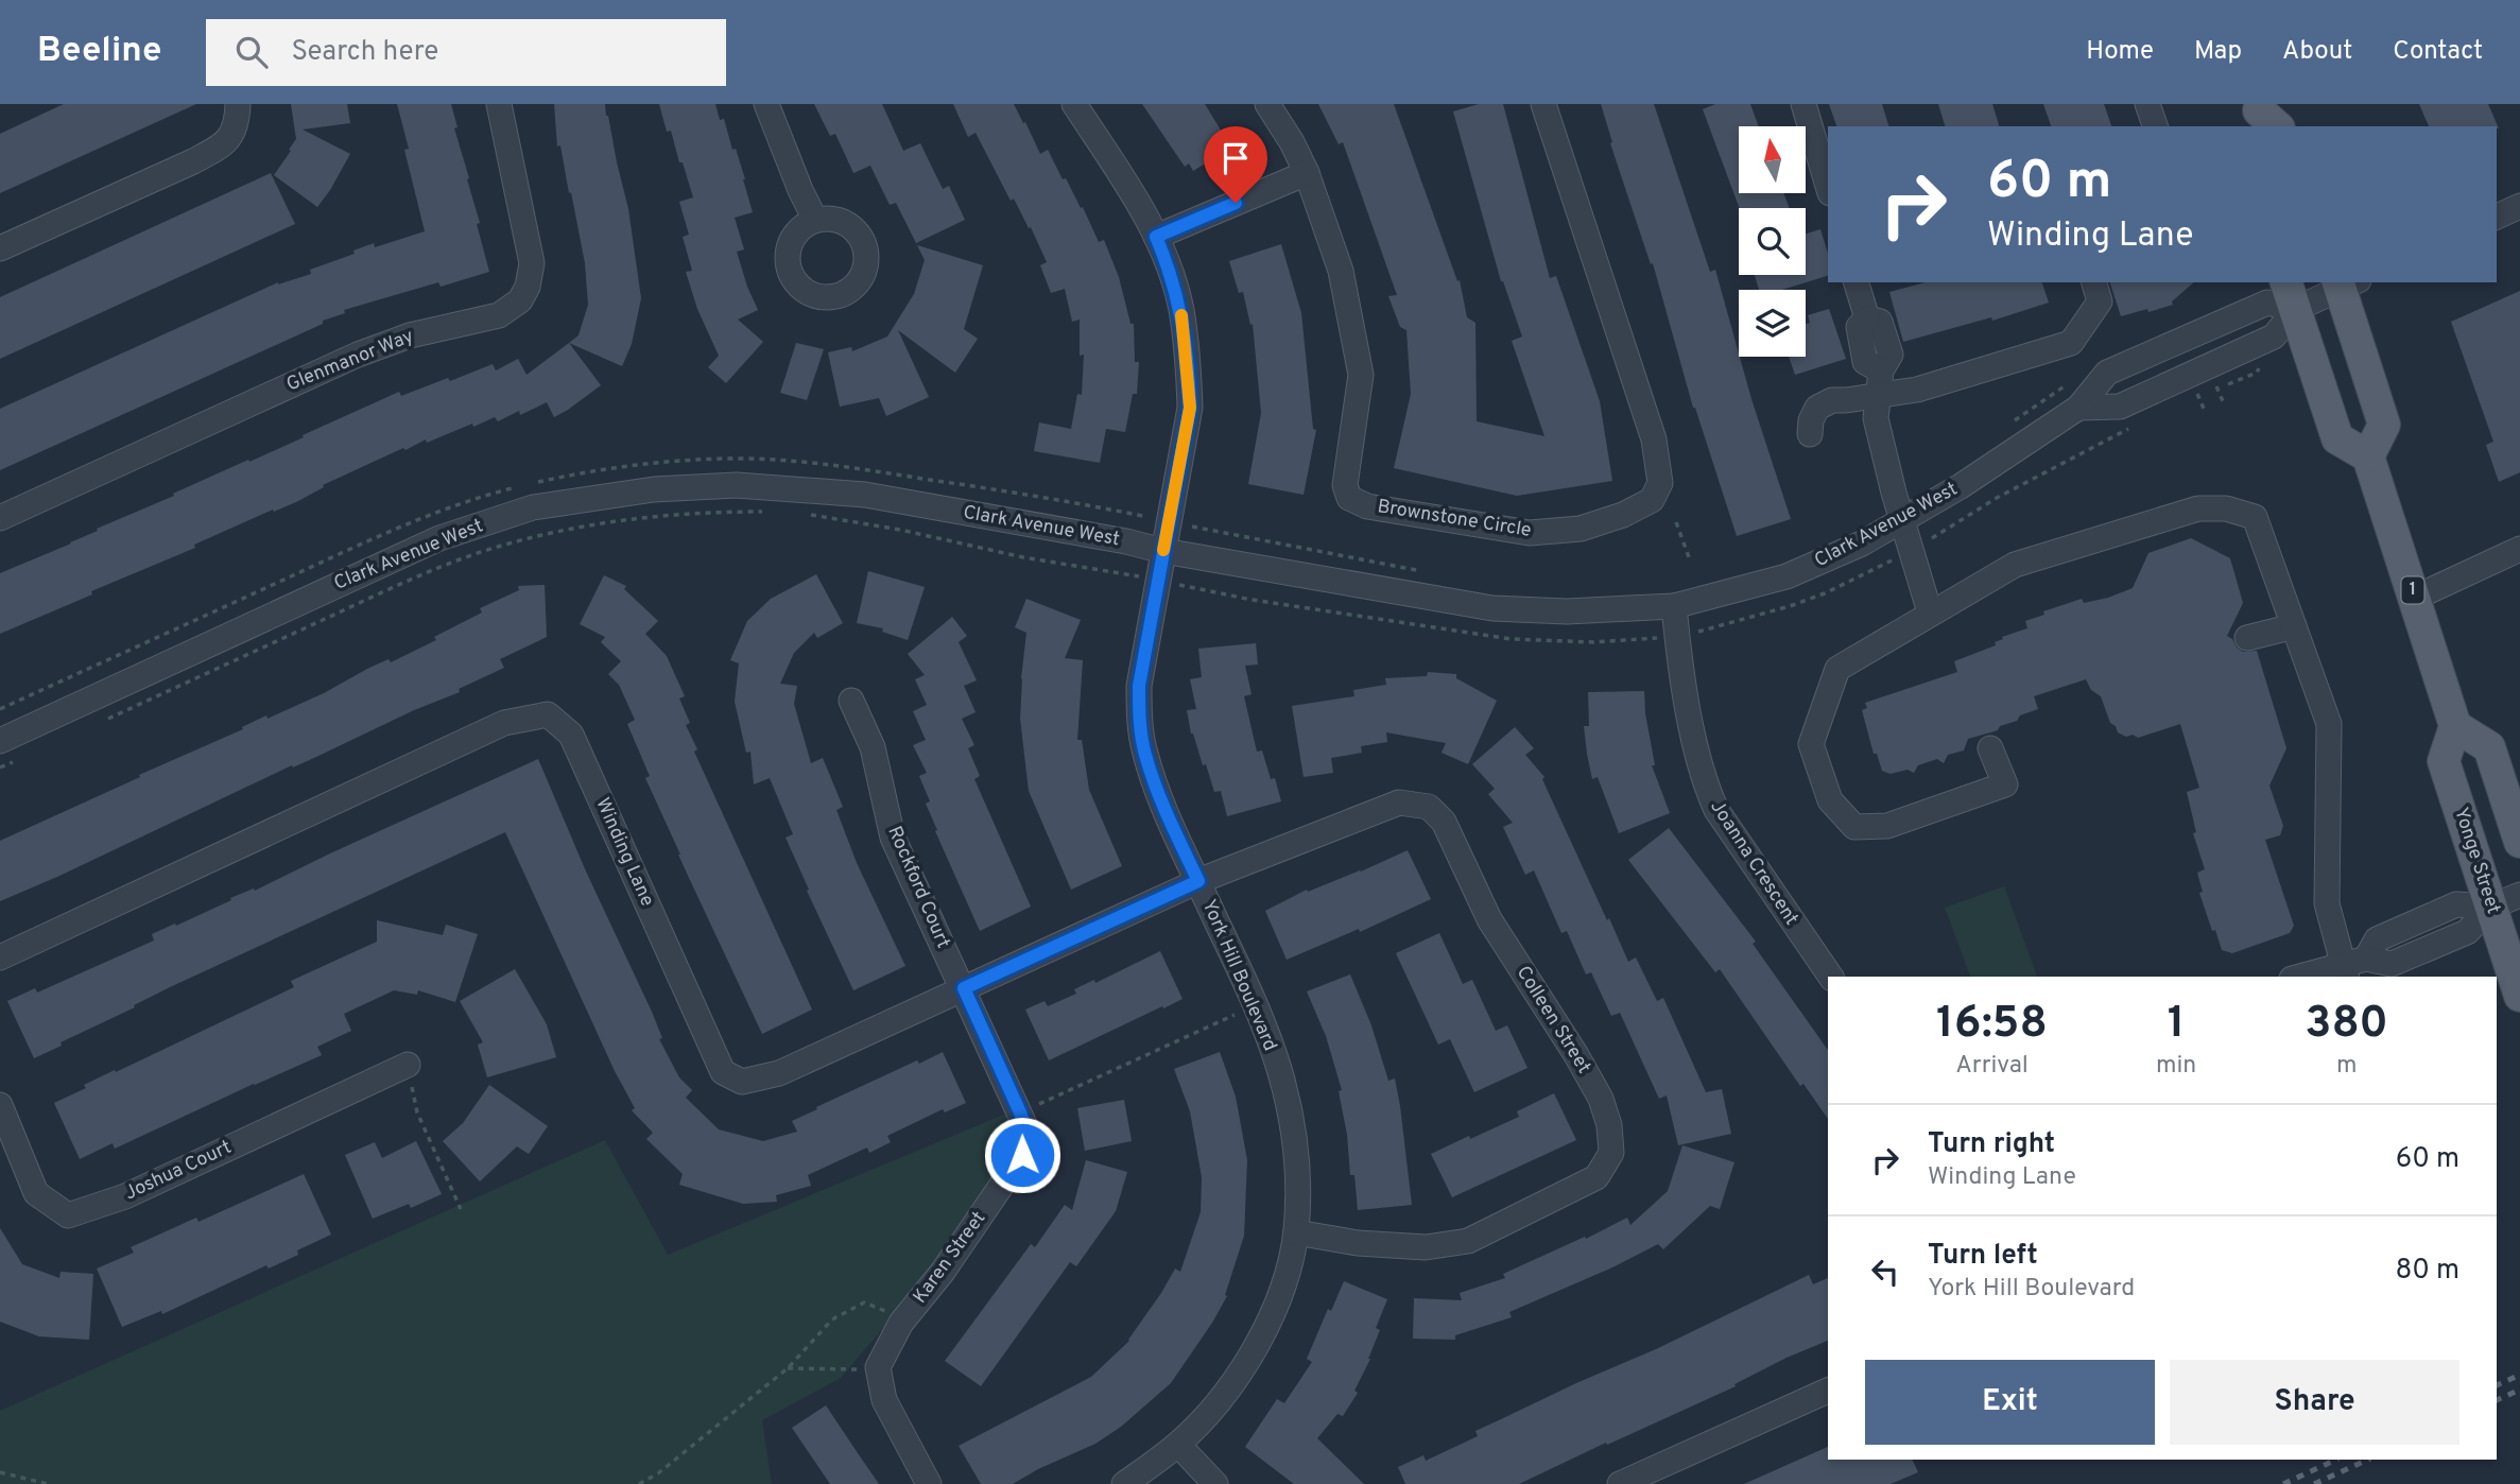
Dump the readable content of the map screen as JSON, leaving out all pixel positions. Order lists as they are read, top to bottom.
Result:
{
  "streets": {
    "main road": ["1", "Yonge Street"],
    "street": [
      "Glenmanor Way",
      "Brownstone Circle",
      "Clark Avenue West",
      "Winding Lane",
      "Joanna Crescent",
      "Rockford Court",
      "York Hill Boulevard",
      "Colleen Street",
      "Joshua Court",
      "Karen Street"
    ]
  },
  "crossings": [
    ["Clark Avenue West", "Joanna Crescent"],
    ["Clark Avenue West", "York Hill Boulevard"],
    ["1", "Yonge Street"],
    ["Winding Lane", "Rockford Court"],
    ["Winding Lane", "York Hill Boulevard"],
    ["Winding Lane", "Colleen Street"],
    ["Winding Lane", "Karen Street"],
    ["Rockford Court", "Karen Street"],
    ["York Hill Boulevard", "Colleen Street"]
  ],
  "north": "top",
  "page": {
    "header": "Beeline",
    "search": "Search here",
    "nav": [
      "Home",
      "Map",
      "About",
      "Contact"
    ],
    "turn": ["60 m", "Winding Lane"],
    "eta": [
      "16:58",
      "Arrival",
      "1",
      "min",
      "380",
      "m"
    ],
    "list": [
      {
        "name": "Turn right",
        "note": "Winding Lane",
        "value": "60 m"
      },
      {
        "name": "Turn left",
        "note": "York Hill Boulevard",
        "value": "80 m"
      }
    ],
    "buttons": ["Exit", "Share"]
  }
}
